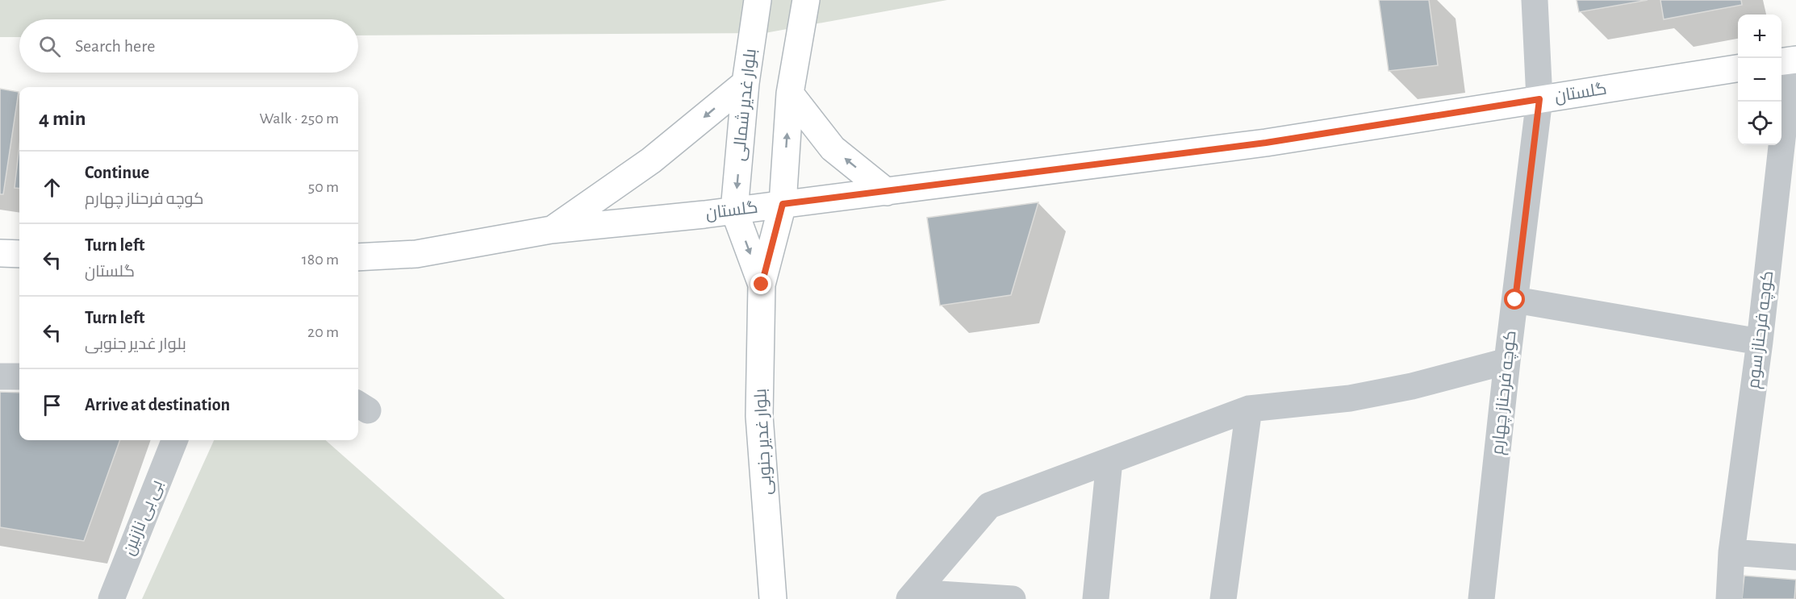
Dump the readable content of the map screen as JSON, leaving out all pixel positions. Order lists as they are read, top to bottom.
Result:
{
  "streets": {
    "main road": ["گلستان", "بلوار غدیر شمالی", "بلوار غدیر جنوبی"],
    "street": ["کوچه فرحناز سوم", "کوچه فرحناز چهارم", "بی بی نازنین"]
  },
  "crossings": [
    ["گلستان", "بلوار غدیر شمالی"],
    ["گلستان", "کوچه فرحناز چهارم"],
    ["گلستان", "بلوار غدیر جنوبی"],
    ["بلوار غدیر شمالی", "بلوار غدیر جنوبی"]
  ],
  "page": {
    "map_buttons": ["+", "−"],
    "search": "Search here",
    "heading": ["4 min", "Walk · 250 m"],
    "list": [
      ["Continue", "کوچه فرحناز چهارم", "50 m"],
      ["Turn left", "گلستان", "180 m"],
      ["Turn left", "بلوار غدیر جنوبی", "20 m"],
      "Arrive at destination"
    ]
  }
}
